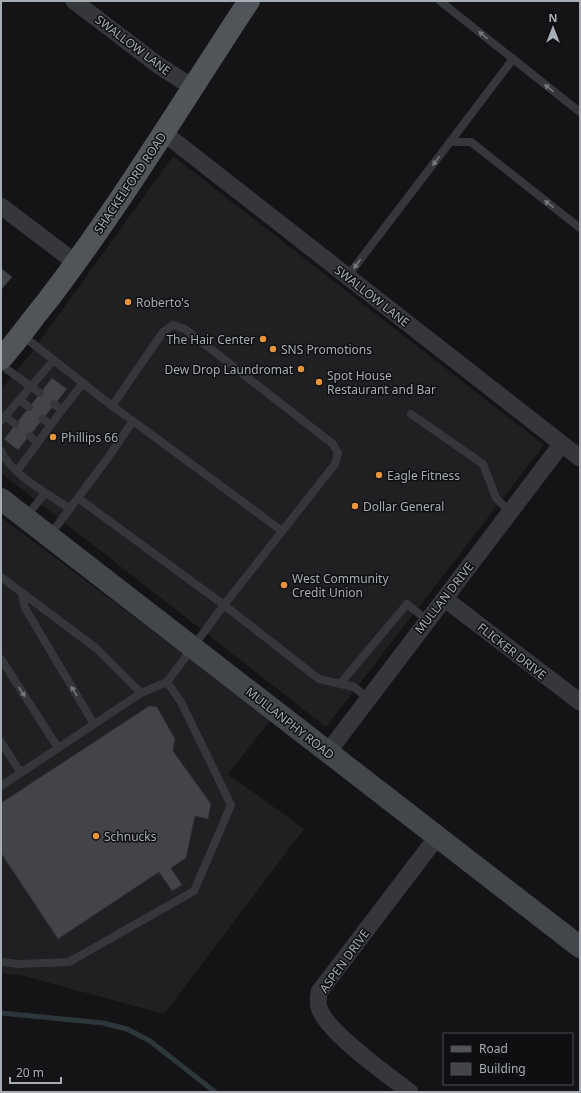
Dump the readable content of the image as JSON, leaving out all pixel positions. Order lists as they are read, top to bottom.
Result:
{
  "streets": {
    "main road": ["SHACKELFORD ROAD"],
    "street": [
      "SWALLOW LANE",
      "MULLAN DRIVE",
      "FLICKER DRIVE",
      "MULLANPHY ROAD",
      "ASPEN DRIVE"
    ]
  },
  "crossings": [
    ["SWALLOW LANE", "SHACKELFORD ROAD"],
    ["SWALLOW LANE", "MULLAN DRIVE"],
    ["MULLAN DRIVE", "FLICKER DRIVE"],
    ["MULLAN DRIVE", "MULLANPHY ROAD"],
    ["MULLANPHY ROAD", "ASPEN DRIVE"]
  ],
  "places": [
    "Roberto's",
    "The Hair Center",
    "SNS Promotions",
    "Dew Drop Laundromat",
    "Spot House Restaurant and Bar",
    "Phillips 66",
    "Eagle Fitness",
    "Dollar General",
    "West Community Credit Union",
    "Schnucks"
  ],
  "legend": ["Road", "Building"],
  "scale_bar": "20 m",
  "north": "top"
}
